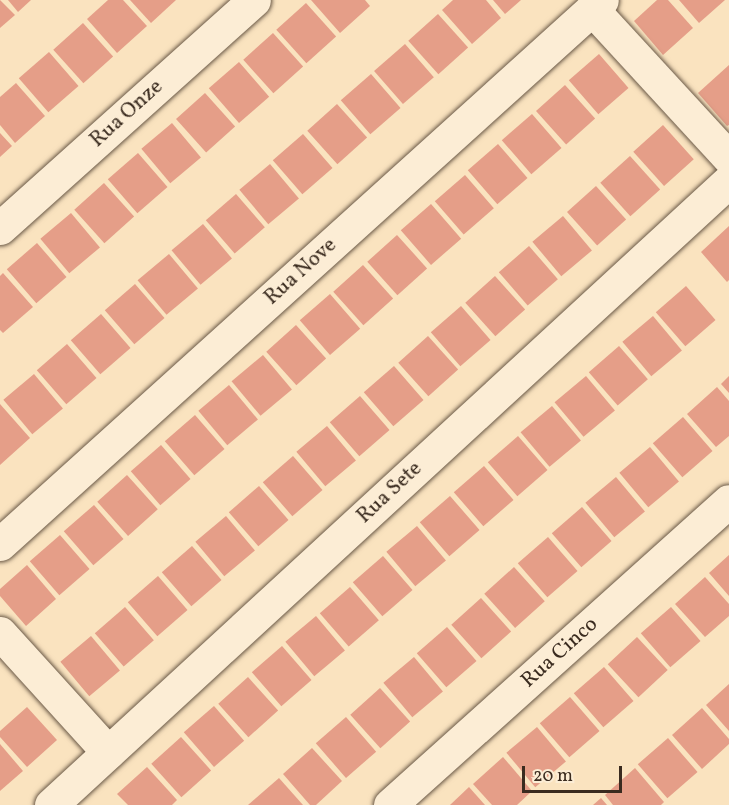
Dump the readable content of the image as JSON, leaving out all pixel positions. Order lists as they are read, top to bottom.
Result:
{
  "streets": {
    "street": [
      "Rua Onze",
      "Rua Nove",
      "Rua Sete",
      "Rua Cinco"
    ]
  },
  "scale_bar": "20 m"
}
